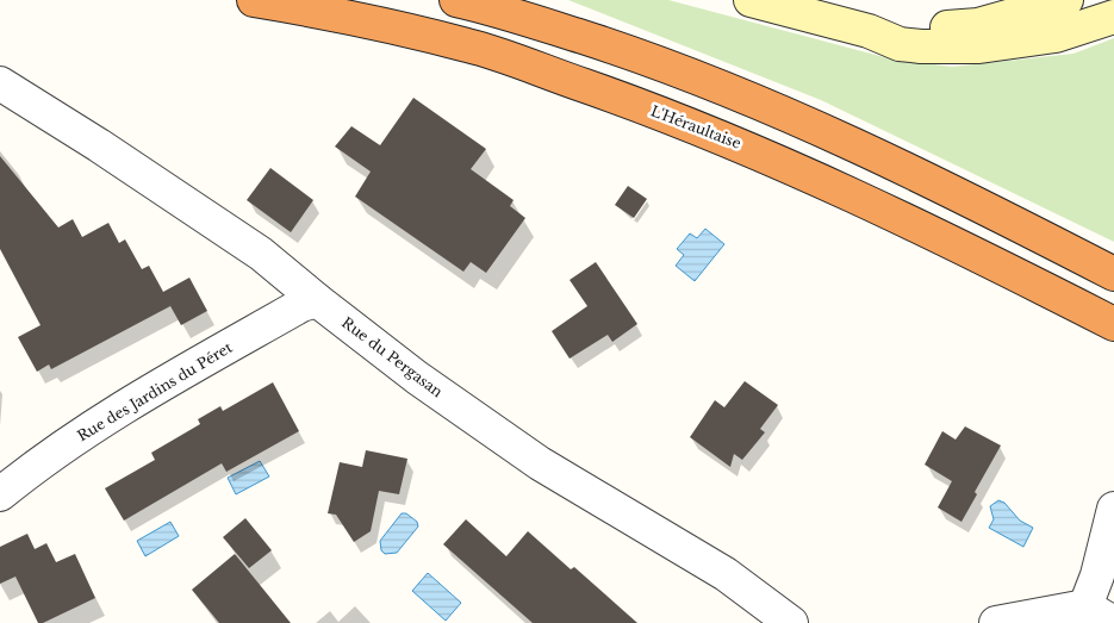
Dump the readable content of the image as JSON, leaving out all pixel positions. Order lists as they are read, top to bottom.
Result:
{
  "streets": {
    "highway": ["L'Héraultaise"],
    "street": ["Rue du Pergasan", "Rue des Jardins du Péret"]
  },
  "crossings": [
    ["Rue du Pergasan", "Rue des Jardins du Péret"]
  ]
}
